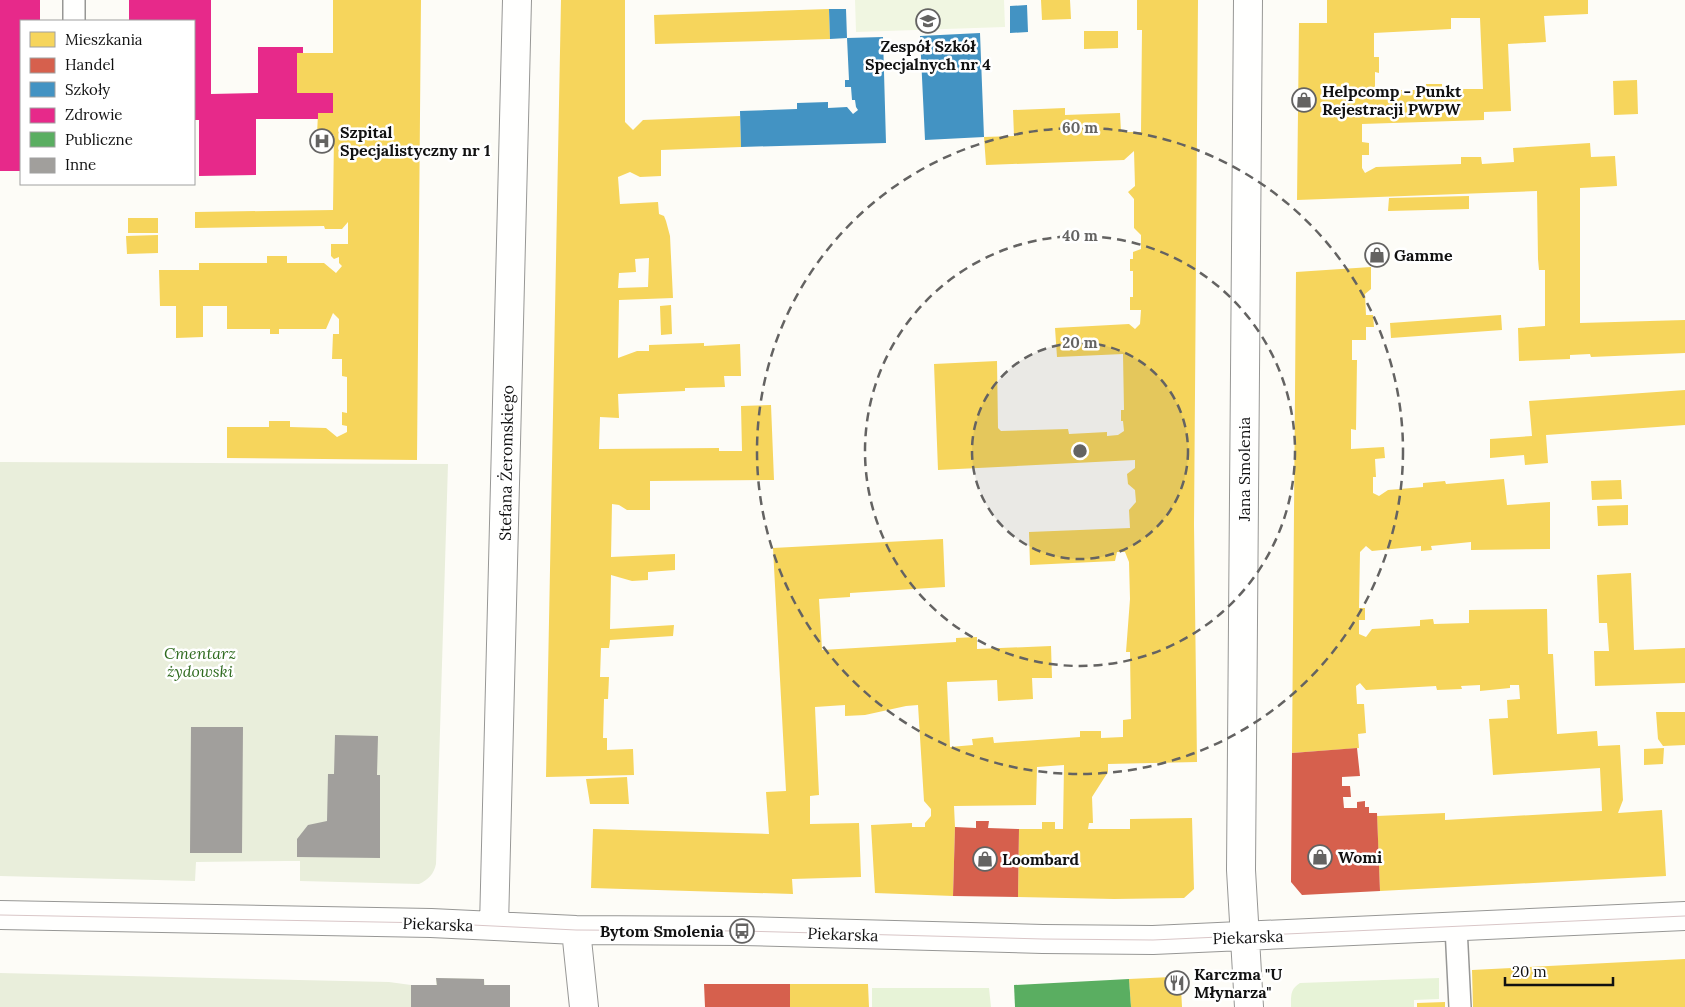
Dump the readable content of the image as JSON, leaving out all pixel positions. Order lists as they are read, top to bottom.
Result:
{
  "streets": {
    "street": ["Stefana Żeromskiego", "Jana Smolenia", "Piekarska"]
  },
  "crossings": [
    ["Stefana Żeromskiego", "Piekarska"],
    ["Jana Smolenia", "Piekarska"]
  ],
  "parks": ["Cmentarz żydowski"],
  "places": {
    "school or university": ["Zespół Szkół Specjalnych nr 4"],
    "shop": [
      "Helpcomp - Punkt Rejestracji PWPW",
      "Gamme",
      "Womi",
      "Loombard"
    ],
    "hospital": ["Szpital Specjalistyczny nr 1"],
    "bus stop": ["Bytom Smolenia"],
    "restaurant": ["Karczma \"U Młynarza\""]
  },
  "legend": [
    "Mieszkania",
    "Handel",
    "Szkoły",
    "Zdrowie",
    "Publiczne",
    "Inne"
  ],
  "scale_bar": "20 m",
  "rings": ["60 m", "40 m", "20 m"]
}
